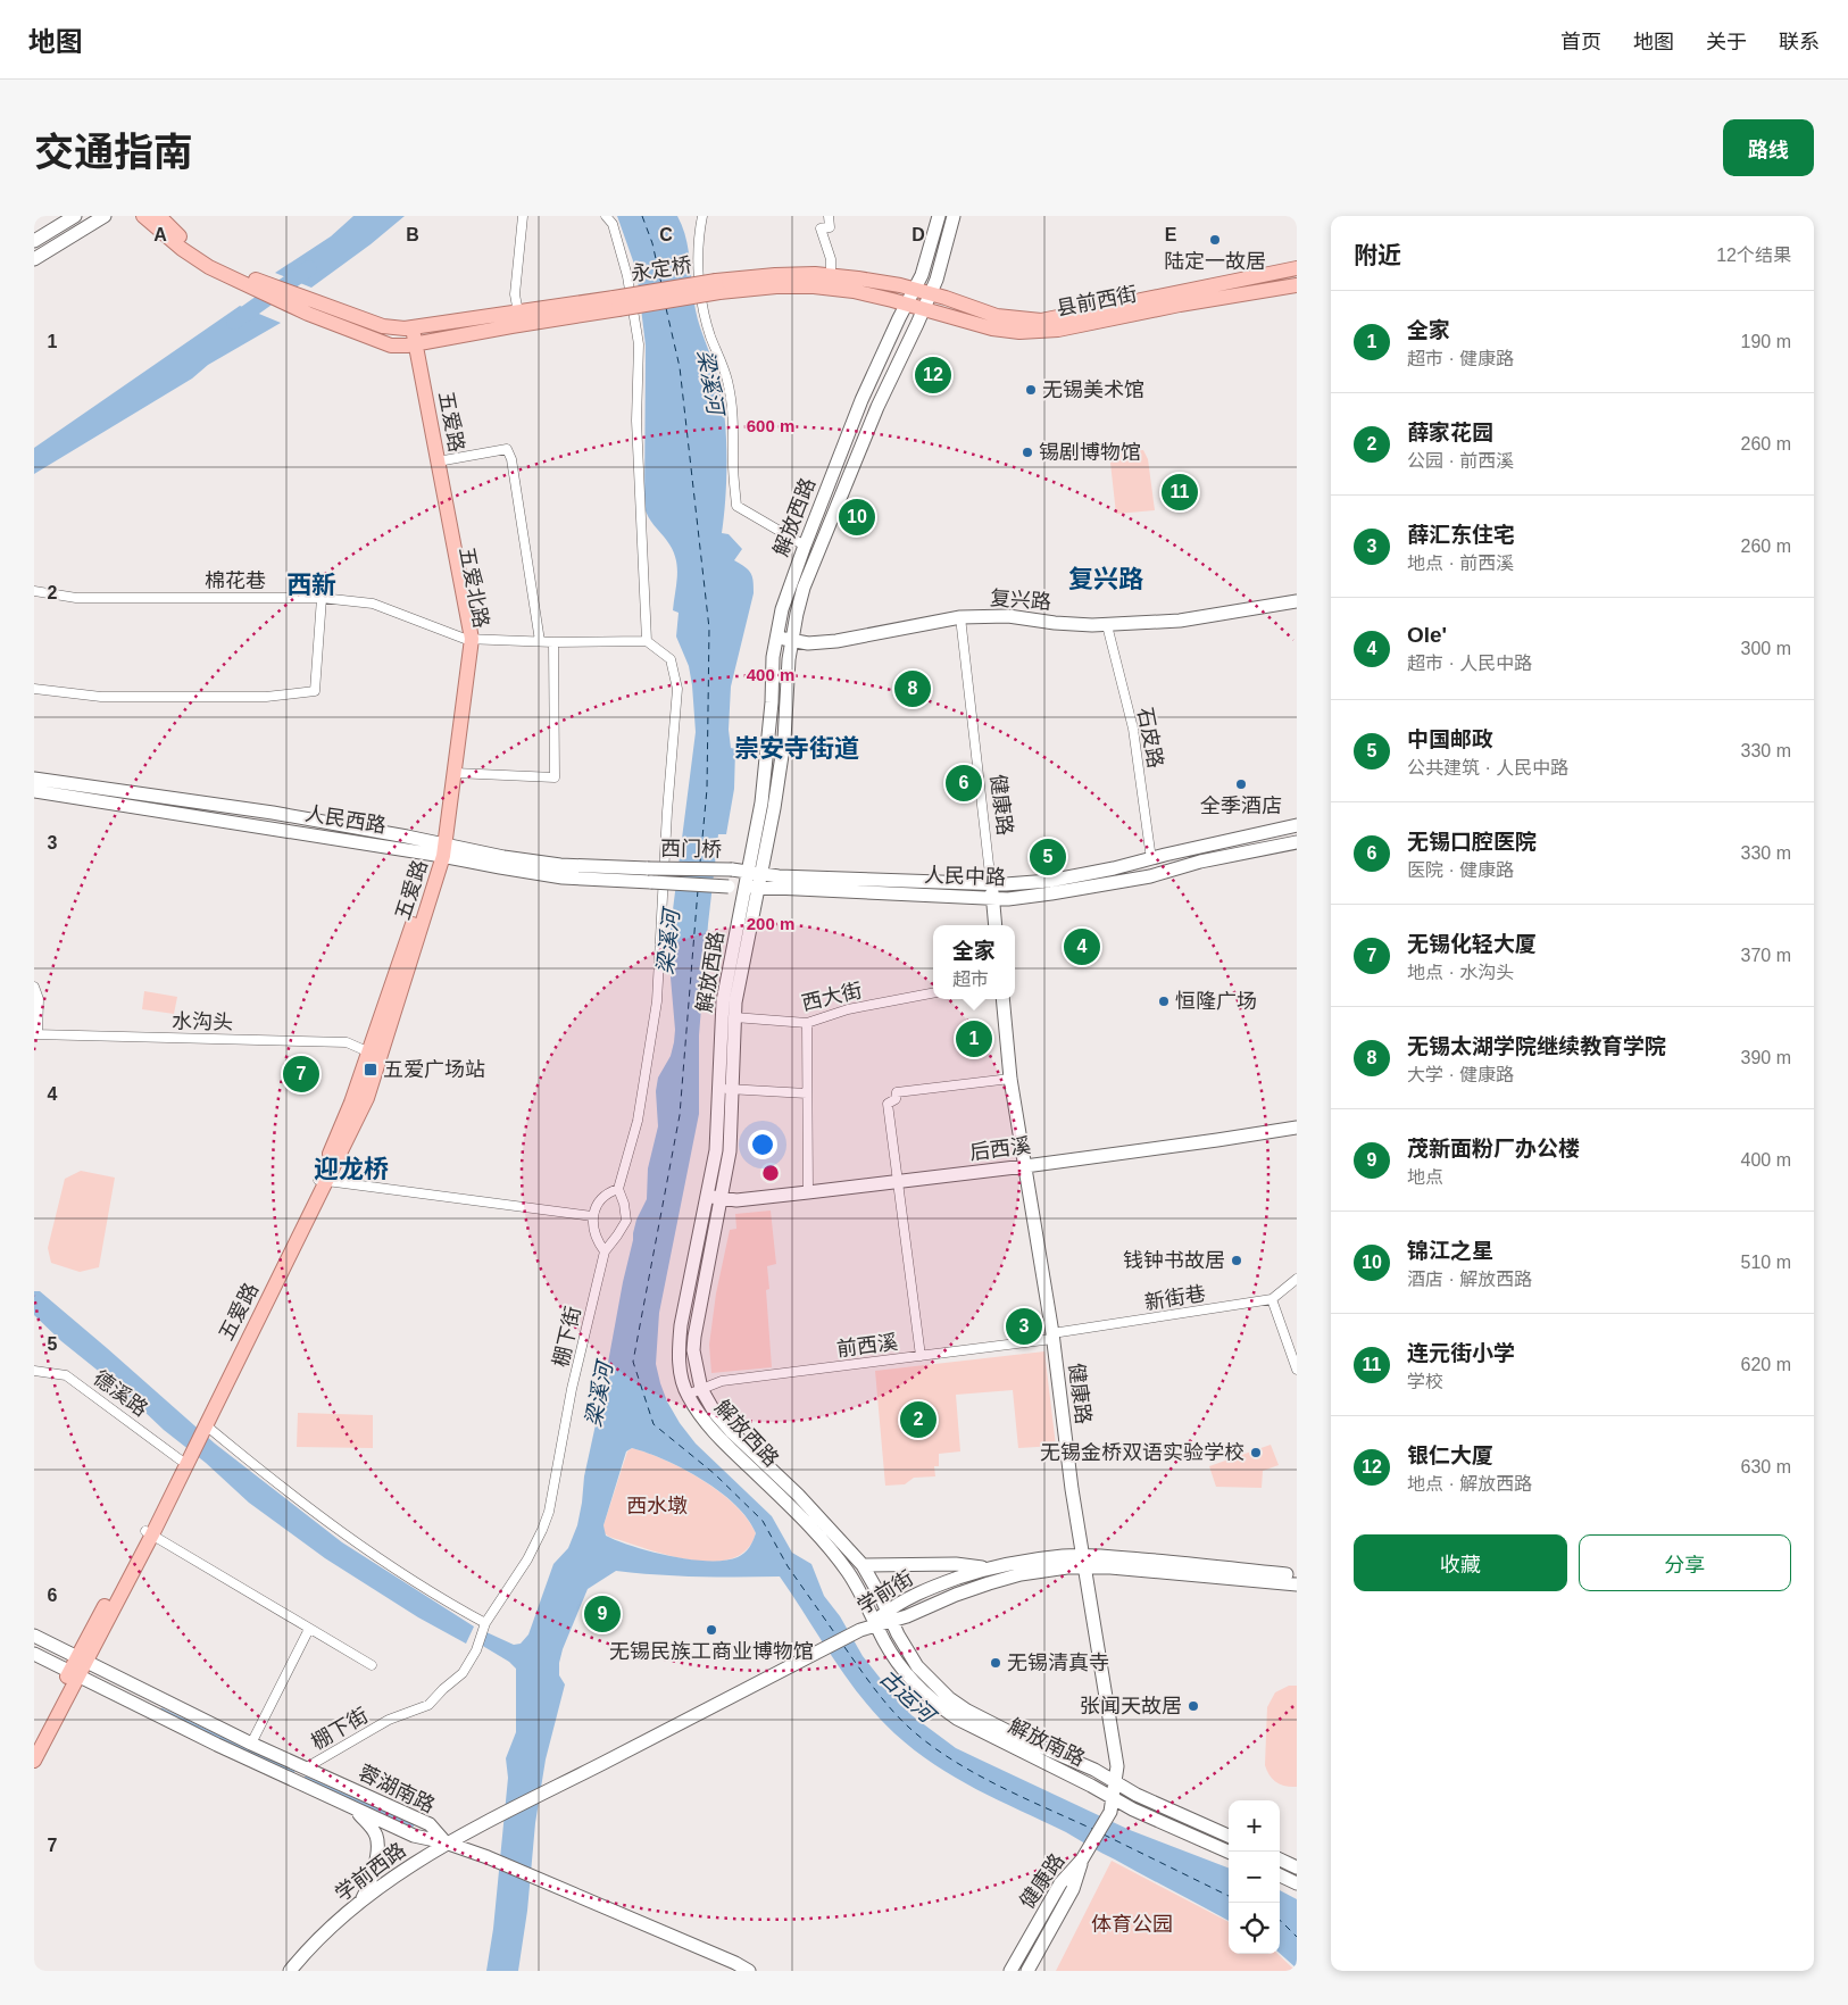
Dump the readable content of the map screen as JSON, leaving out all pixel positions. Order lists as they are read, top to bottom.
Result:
{
  "streets": {
    "main road": [
      "永定桥",
      "县前西街",
      "五爱路",
      "解放西路",
      "五爱北路",
      "复兴路",
      "健康路",
      "人民西路",
      "西门桥",
      "人民中路",
      "后西溪",
      "学前街",
      "解放南路",
      "蓉湖南路",
      "学前西路"
    ],
    "street": [
      "棉花巷",
      "石皮路",
      "西大街",
      "水沟头",
      "新街巷",
      "棚下街",
      "前西溪",
      "德溪路"
    ]
  },
  "crossings": [
    ["永定桥", "县前西街"],
    ["县前西街", "解放西路"],
    ["五爱路", "棉花巷"],
    ["五爱路", "五爱北路"],
    ["五爱路", "人民西路"],
    ["五爱路", "水沟头"],
    ["五爱路", "德溪路"],
    ["解放西路", "复兴路"],
    ["解放西路", "人民中路"],
    ["解放西路", "西大街"],
    ["解放西路", "后西溪"],
    ["解放西路", "前西溪"],
    ["解放西路", "学前街"],
    ["解放西路", "解放南路"],
    ["棉花巷", "五爱北路"],
    ["五爱北路", "人民西路"],
    ["复兴路", "石皮路"],
    ["复兴路", "健康路"],
    ["石皮路", "人民中路"],
    ["健康路", "人民中路"],
    ["健康路", "后西溪"],
    ["健康路", "新街巷"],
    ["健康路", "前西溪"],
    ["健康路", "学前街"],
    ["健康路", "解放南路"],
    ["人民西路", "西门桥"],
    ["西门桥", "人民中路"],
    ["新街巷", "前西溪"],
    ["棚下街", "蓉湖南路"],
    ["学前街", "解放南路"],
    ["学前街", "学前西路"],
    ["蓉湖南路", "学前西路"]
  ],
  "districts": [
    "复兴路",
    "西新",
    "崇安寺街道",
    "迎龙桥"
  ],
  "water": ["梁溪河", "古运河"],
  "parks": ["西水墩", "体育公园"],
  "places": {
    "other": [
      "陆定一故居",
      "无锡美术馆",
      "锡剧博物馆",
      "全季酒店",
      "恒隆广场",
      "钱钟书故居",
      "无锡金桥双语实验学校",
      "无锡民族工商业博物馆",
      "无锡清真寺",
      "张闻天故居"
    ],
    "transit": ["五爱广场站"]
  },
  "page": {
    "header": "地图",
    "nav": [
      "首页",
      "地图",
      "关于",
      "联系"
    ],
    "title": "交通指南",
    "buttons": [
      "路线",
      ["收藏", "分享"]
    ],
    "heading": ["附近", "12个结果"],
    "list": [
      {
        "mark": "1",
        "name": "全家",
        "note": "超市 · 健康路",
        "value": "190 m"
      },
      {
        "mark": "2",
        "name": "薛家花园",
        "note": "公园 · 前西溪",
        "value": "260 m"
      },
      {
        "mark": "3",
        "name": "薛汇东住宅",
        "note": "地点 · 前西溪",
        "value": "260 m"
      },
      {
        "mark": "4",
        "name": "Ole'",
        "note": "超市 · 人民中路",
        "value": "300 m"
      },
      {
        "mark": "5",
        "name": "中国邮政",
        "note": "公共建筑 · 人民中路",
        "value": "330 m"
      },
      {
        "mark": "6",
        "name": "无锡口腔医院",
        "note": "医院 · 健康路",
        "value": "330 m"
      },
      {
        "mark": "7",
        "name": "无锡化轻大厦",
        "note": "地点 · 水沟头",
        "value": "370 m"
      },
      {
        "mark": "8",
        "name": "无锡太湖学院继续教育学院",
        "note": "大学 · 健康路",
        "value": "390 m"
      },
      {
        "mark": "9",
        "name": "茂新面粉厂办公楼",
        "note": "地点",
        "value": "400 m"
      },
      {
        "mark": "10",
        "name": "锦江之星",
        "note": "酒店 · 解放西路",
        "value": "510 m"
      },
      {
        "mark": "11",
        "name": "连元街小学",
        "note": "学校",
        "value": "620 m"
      },
      {
        "mark": "12",
        "name": "银仁大厦",
        "note": "地点 · 解放西路",
        "value": "630 m"
      }
    ],
    "pins": [
      "12",
      "11",
      "10",
      "8",
      "6",
      "5",
      "4",
      "1",
      "7",
      "3",
      "2",
      "9"
    ],
    "popup": ["全家", "超市"],
    "map_buttons": ["+", "−"]
  },
  "grid": {
    "columns": [
      "A",
      "B",
      "C",
      "D",
      "E"
    ],
    "rows": [
      "1",
      "2",
      "3",
      "4",
      "5",
      "6",
      "7"
    ]
  },
  "rings": ["600 m", "400 m", "200 m"]
}
